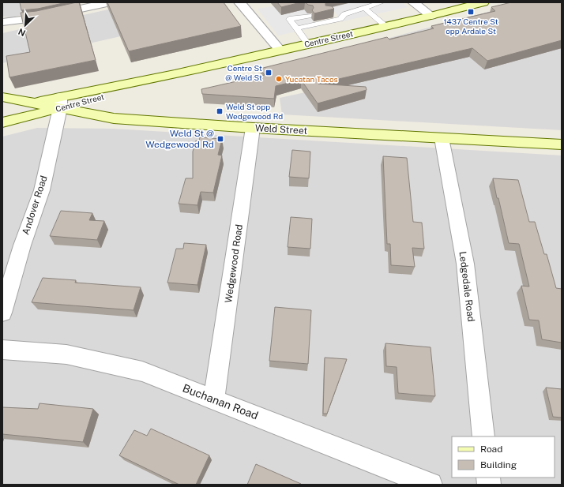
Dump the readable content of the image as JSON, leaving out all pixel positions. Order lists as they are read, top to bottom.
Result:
{
  "streets": {
    "main road": ["Centre Street", "Weld Street"],
    "street": [
      "Andover Road",
      "Wedgewood Road",
      "Ledgedale Road",
      "Buchanan Road"
    ]
  },
  "crossings": [
    ["Centre Street", "Weld Street"],
    ["Centre Street", "Andover Road"],
    ["Weld Street", "Andover Road"],
    ["Weld Street", "Wedgewood Road"],
    ["Weld Street", "Ledgedale Road"],
    ["Wedgewood Road", "Buchanan Road"]
  ],
  "places": {
    "transit": [
      "1437 Centre St opp Ardale St",
      "Centre St @ Weld St",
      "Weld St opp Wedgewood Rd",
      "Weld St @ Wedgewood Rd"
    ],
    "other": ["Yucatan Tacos"]
  },
  "legend": ["Road", "Building"],
  "north": "bottom left"
}
